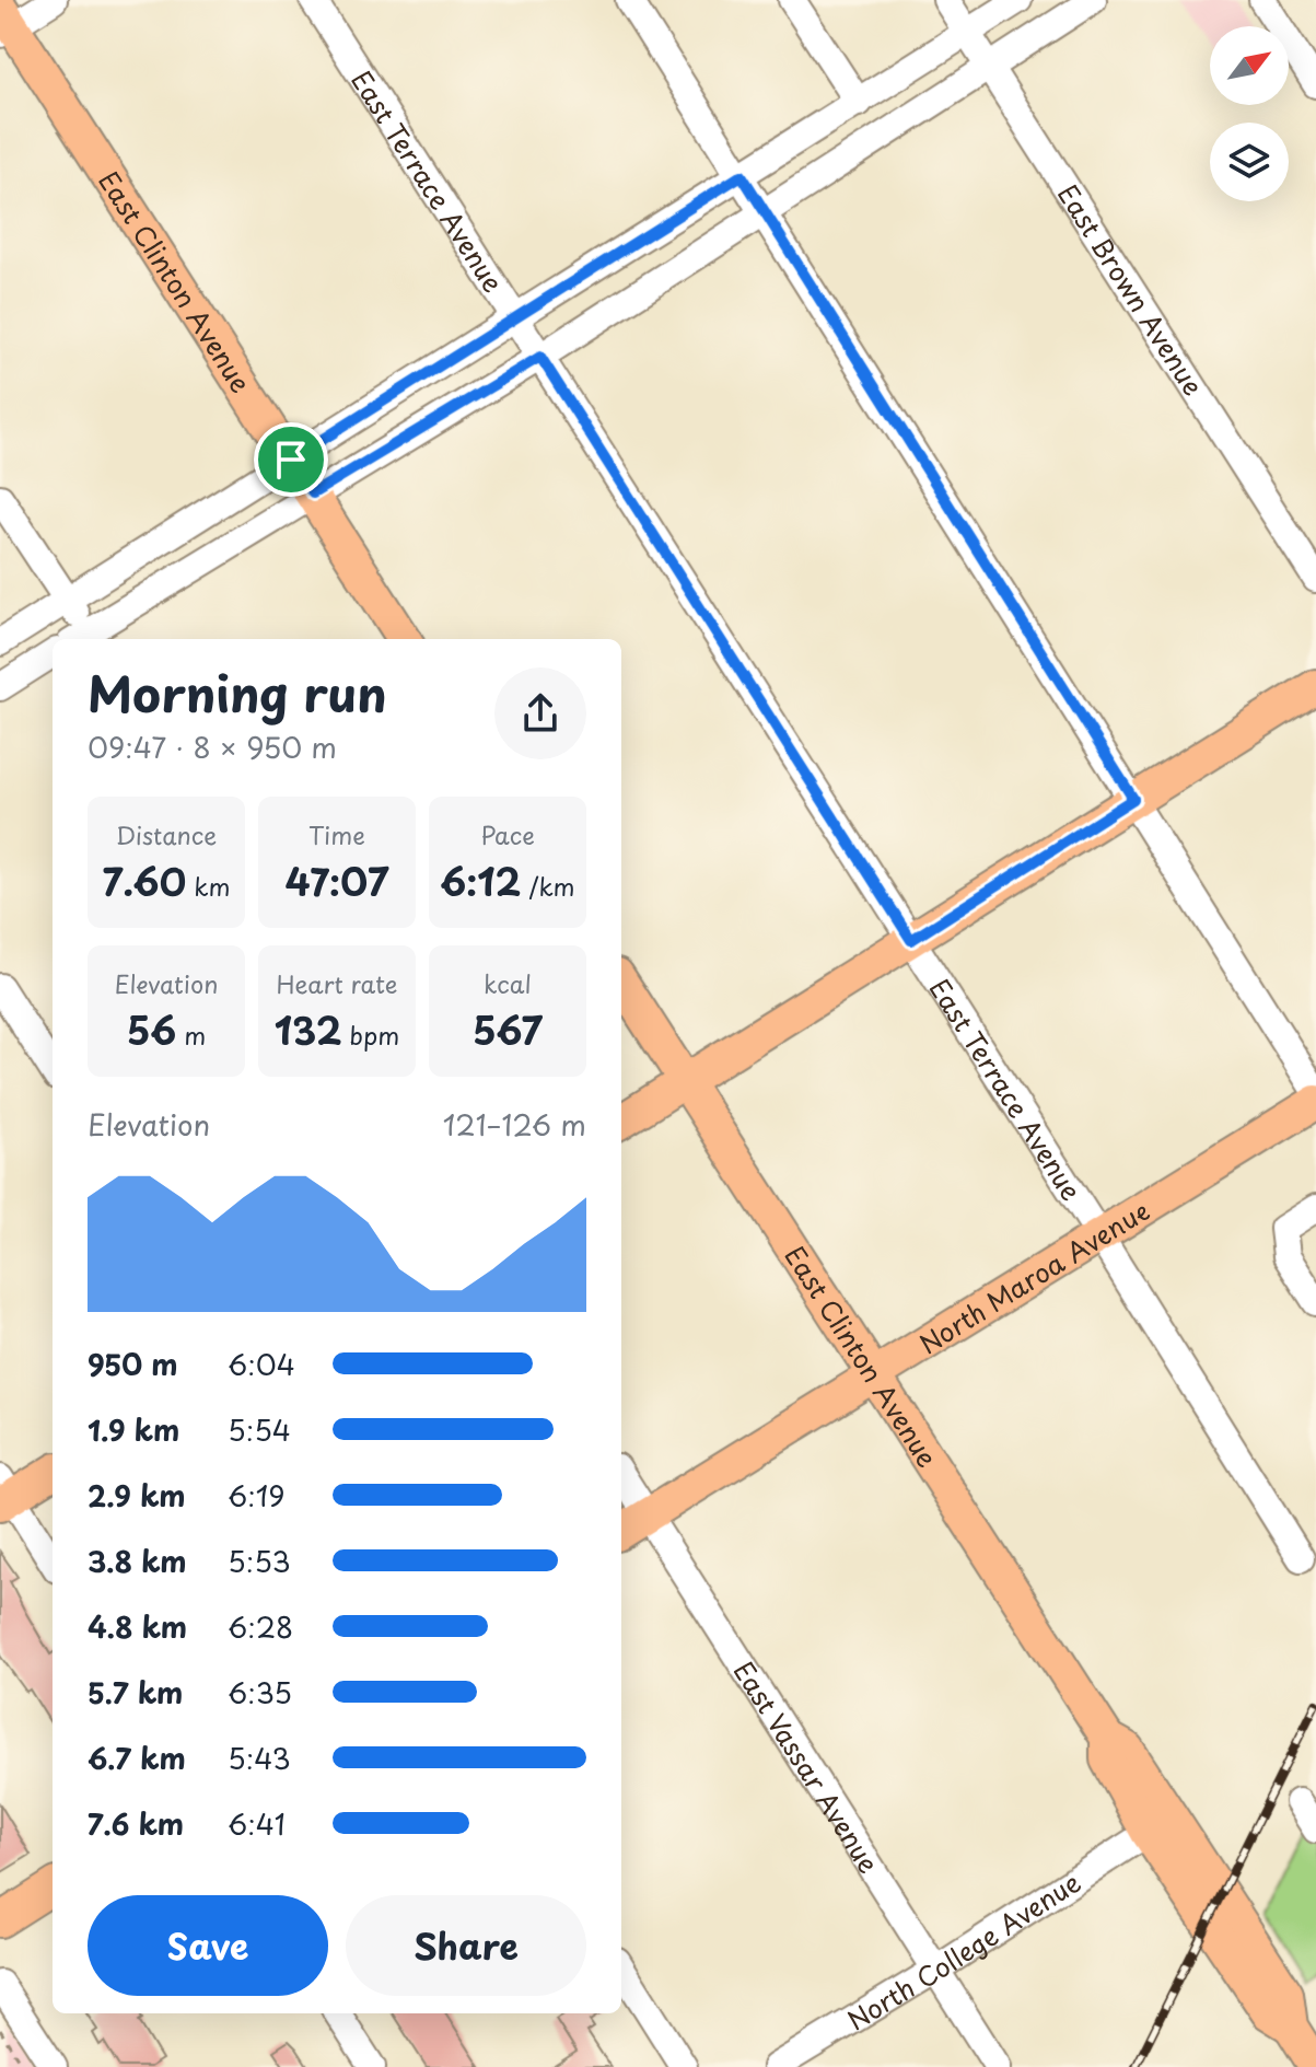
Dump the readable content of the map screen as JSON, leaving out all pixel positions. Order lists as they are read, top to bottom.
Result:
{
  "streets": {
    "main road": ["East Clinton Avenue", "North Maroa Avenue"],
    "street": [
      "East Terrace Avenue",
      "East Brown Avenue",
      "East Vassar Avenue",
      "North College Avenue"
    ]
  },
  "crossings": [
    ["East Terrace Avenue", "North Maroa Avenue"],
    ["East Clinton Avenue", "North Maroa Avenue"],
    ["East Clinton Avenue", "North College Avenue"],
    ["North Maroa Avenue", "East Vassar Avenue"],
    ["East Vassar Avenue", "North College Avenue"]
  ],
  "north": "top right",
  "page": {
    "heading": ["Morning run", "09:47 · 8 × 950 m"],
    "stats": [
      ["Distance", "7.60 km"],
      ["Time", "47:07"],
      ["Pace", "6:12 /km"],
      ["Elevation", "56 m"],
      ["Heart rate", "132 bpm"],
      ["kcal", "567"]
    ],
    "chart": ["Elevation", "121–126 m"],
    "list": [
      {
        "name": "950 m",
        "note": "6:04"
      },
      {
        "name": "1.9 km",
        "note": "5:54"
      },
      {
        "name": "2.9 km",
        "note": "6:19"
      },
      {
        "name": "3.8 km",
        "note": "5:53"
      },
      {
        "name": "4.8 km",
        "note": "6:28"
      },
      {
        "name": "5.7 km",
        "note": "6:35"
      },
      {
        "name": "6.7 km",
        "note": "5:43"
      },
      {
        "name": "7.6 km",
        "note": "6:41"
      }
    ],
    "buttons": ["Save", "Share"]
  }
}
